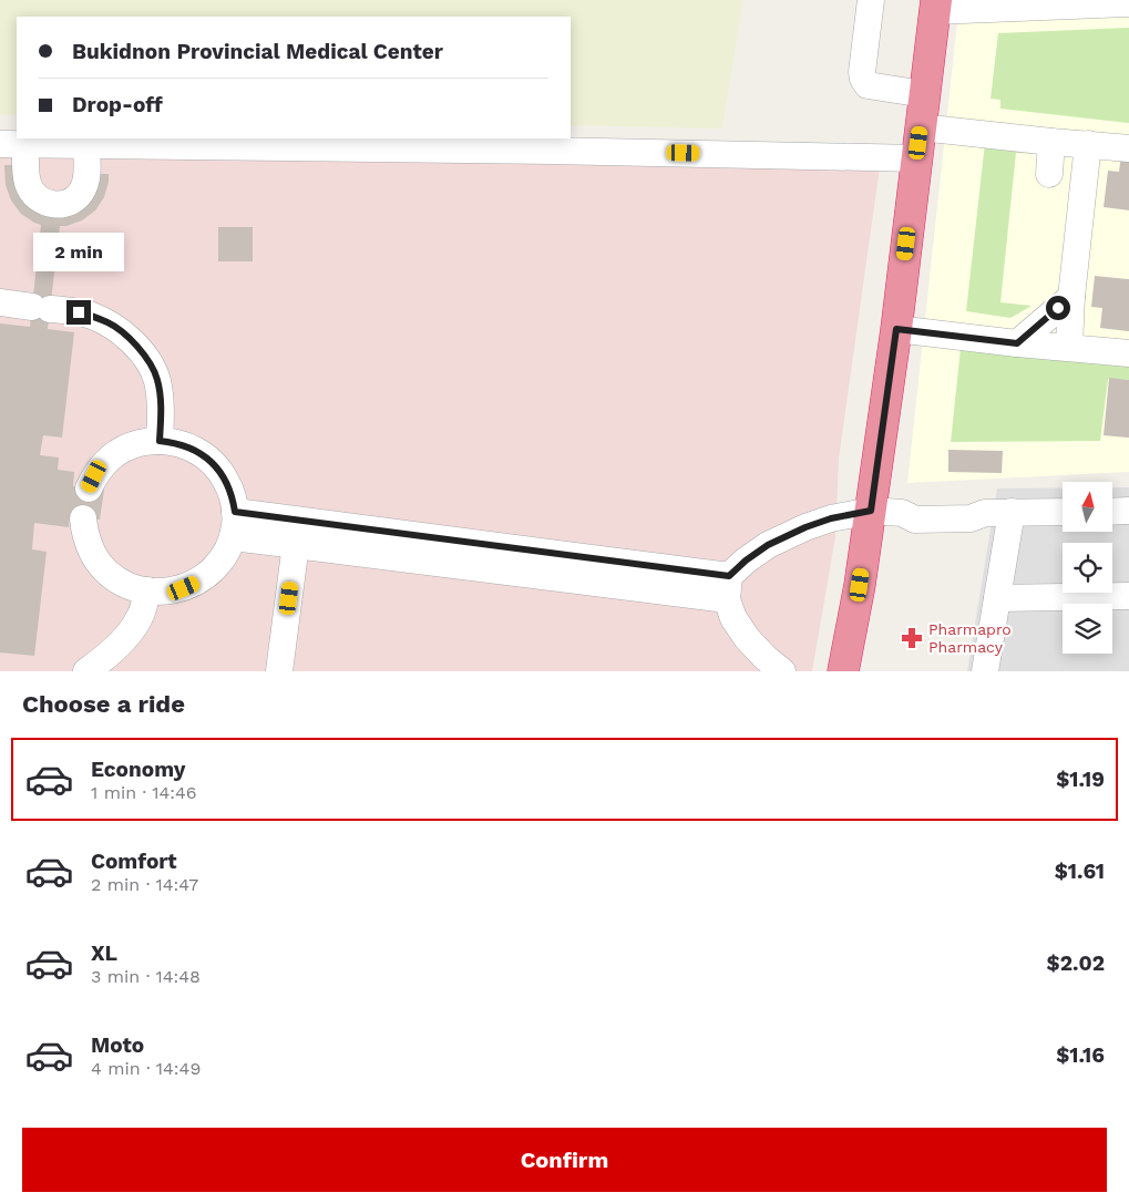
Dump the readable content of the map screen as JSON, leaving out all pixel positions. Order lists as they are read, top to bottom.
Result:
{
  "places": {
    "pharmacy": ["Pharmapro Pharmacy"]
  },
  "north": "top",
  "page": {
    "banner": ["Bukidnon Provincial Medical Center", "Drop-off"],
    "bubble": "2 min",
    "heading": "Choose a ride",
    "list": [
      {
        "name": "Economy",
        "note": "1 min · 14:46",
        "value": "$1.19"
      },
      {
        "name": "Comfort",
        "note": "2 min · 14:47",
        "value": "$1.61"
      },
      {
        "name": "XL",
        "note": "3 min · 14:48",
        "value": "$2.02"
      },
      {
        "name": "Moto",
        "note": "4 min · 14:49",
        "value": "$1.16"
      }
    ],
    "buttons": "Confirm"
  }
}
